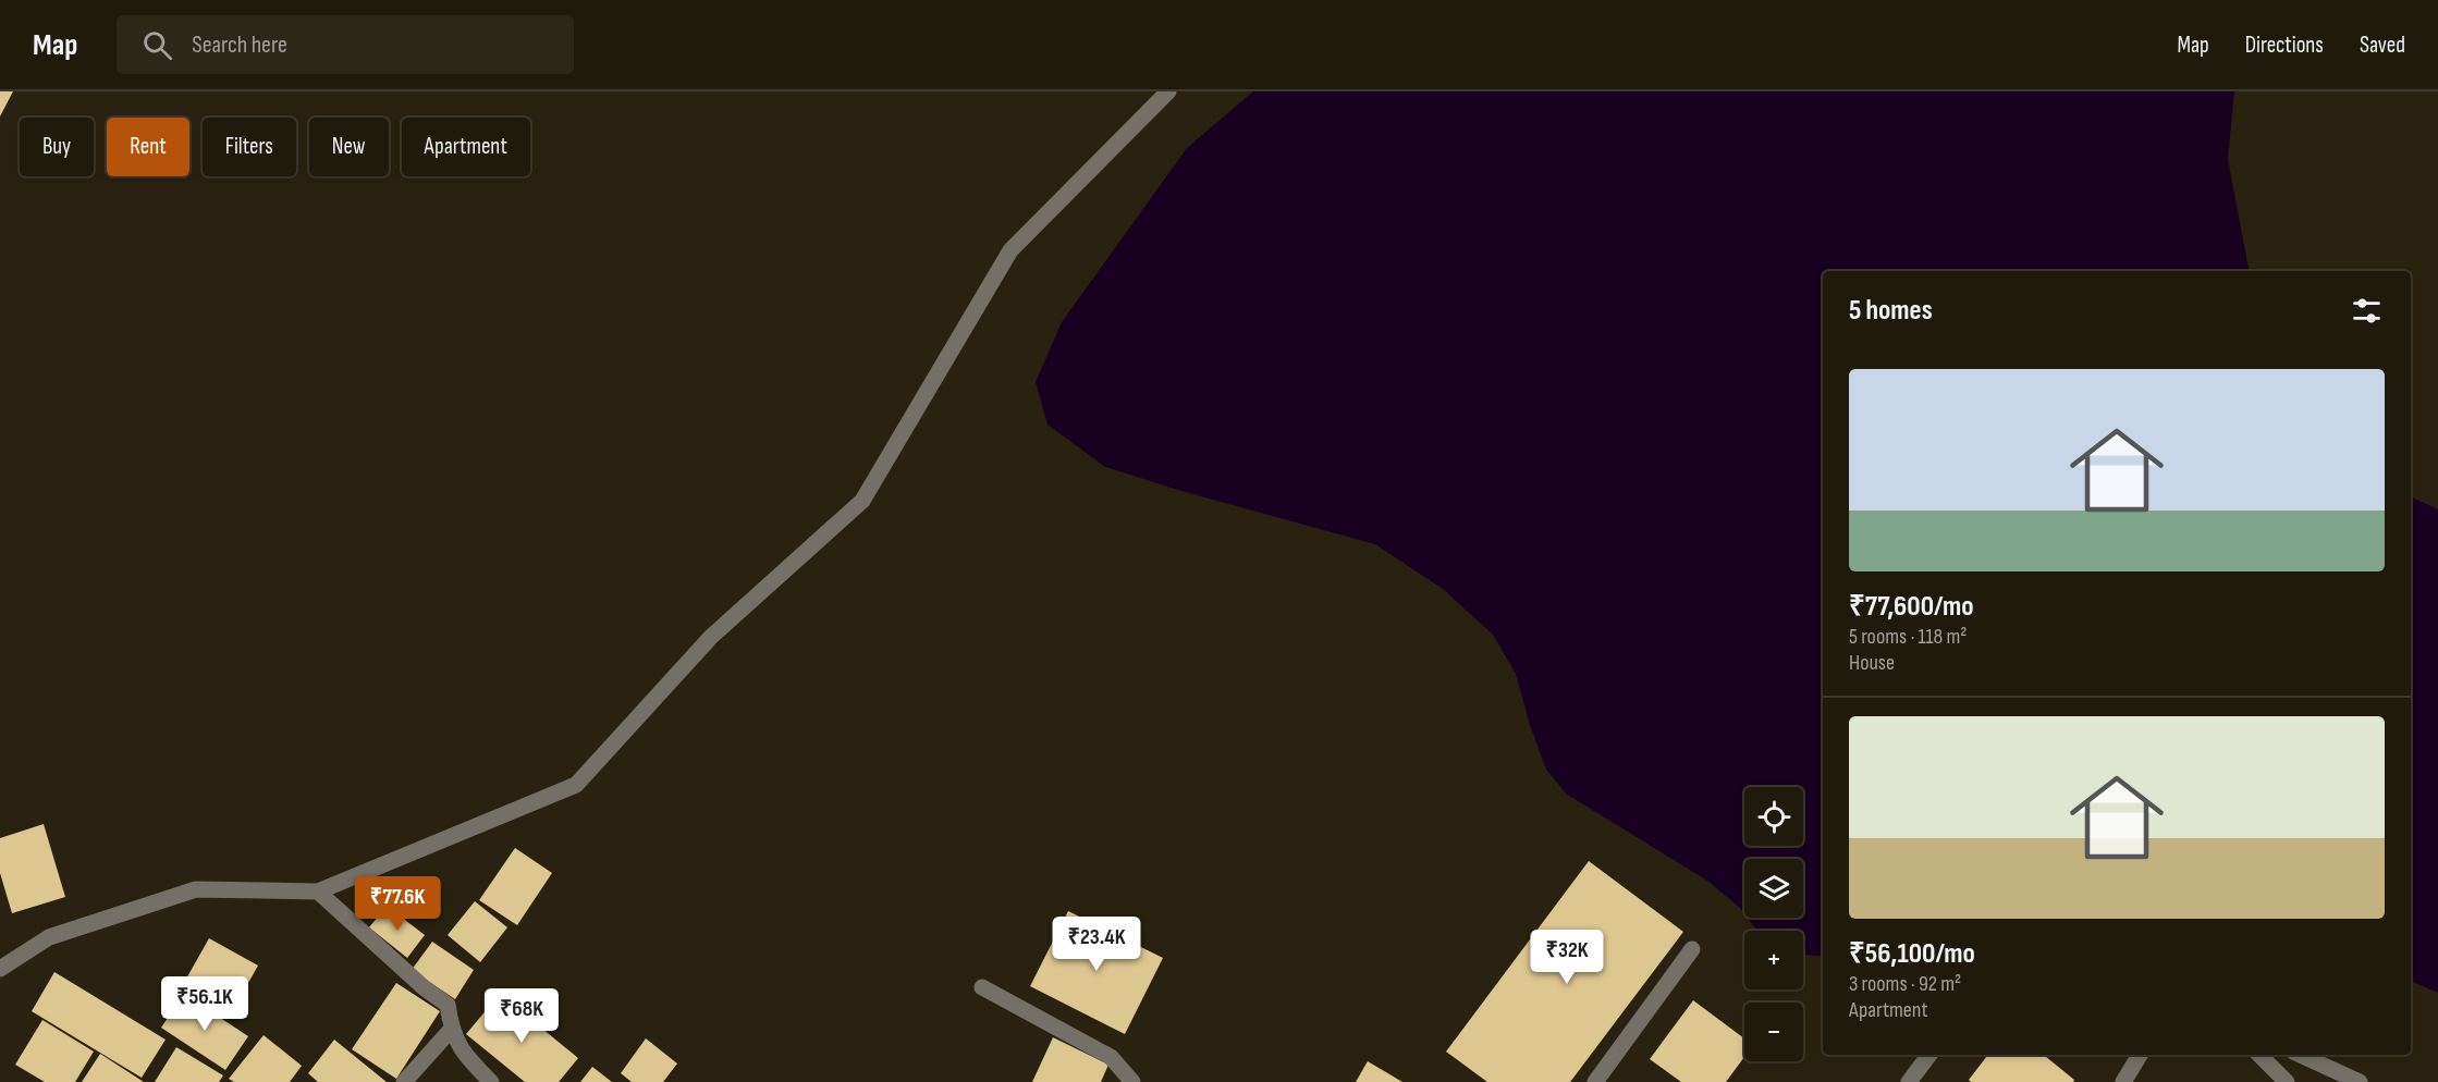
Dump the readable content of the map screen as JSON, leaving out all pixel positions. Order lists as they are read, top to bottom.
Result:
{
  "page": {
    "header": "Map",
    "search": "Search here",
    "nav": ["Map", "Directions", "Saved"],
    "chip": [
      "Buy",
      "Rent",
      "Filters",
      "New",
      "Apartment"
    ],
    "heading": "5 homes",
    "list": [
      {
        "name": "₹77,600/mo",
        "note": "5 rooms · 118 m² · House"
      },
      {
        "name": "₹56,100/mo",
        "note": "3 rooms · 92 m² · Apartment"
      }
    ],
    "map_buttons": ["+", "−"],
    "price": [
      "₹77.6K",
      "₹23.4K",
      "₹32K",
      "₹56.1K",
      "₹68K"
    ]
  }
}
